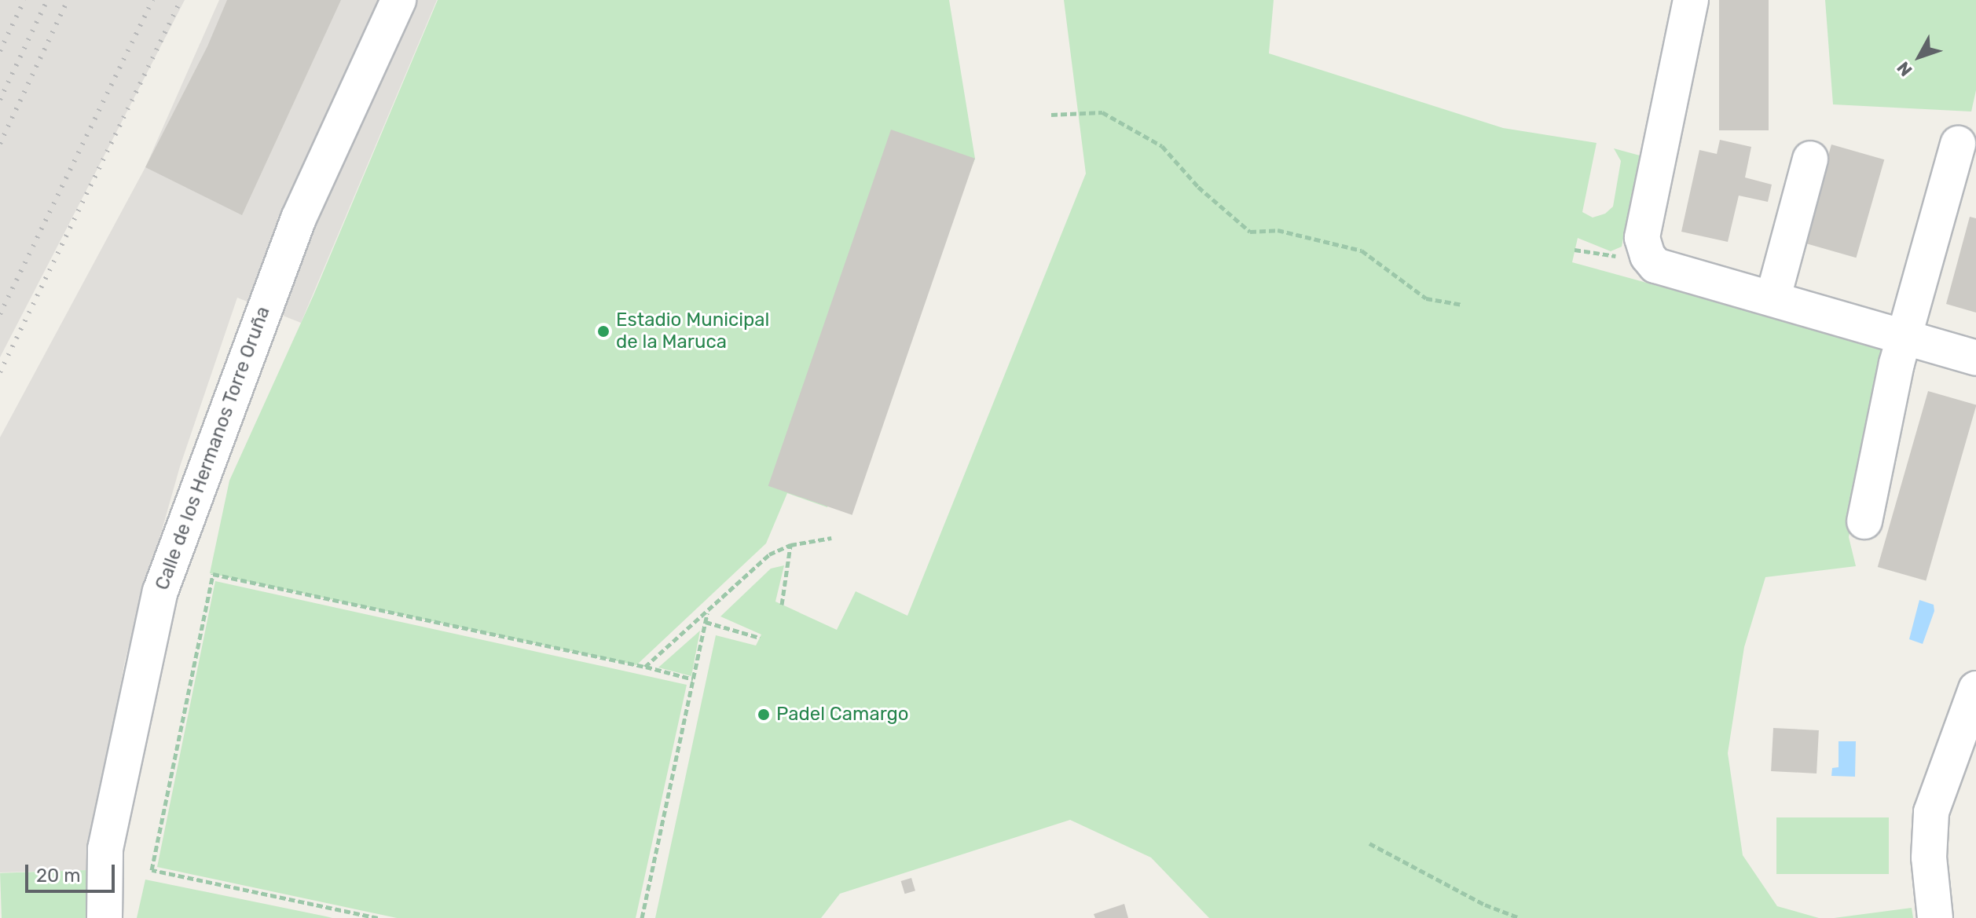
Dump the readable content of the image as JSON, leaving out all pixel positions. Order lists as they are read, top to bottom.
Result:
{
  "streets": {
    "street": ["Calle de los Hermanos Torre Oruña"]
  },
  "places": ["Estadio Municipal de la Maruca", "Padel Camargo"],
  "scale_bar": "20 m",
  "north": "bottom left"
}
